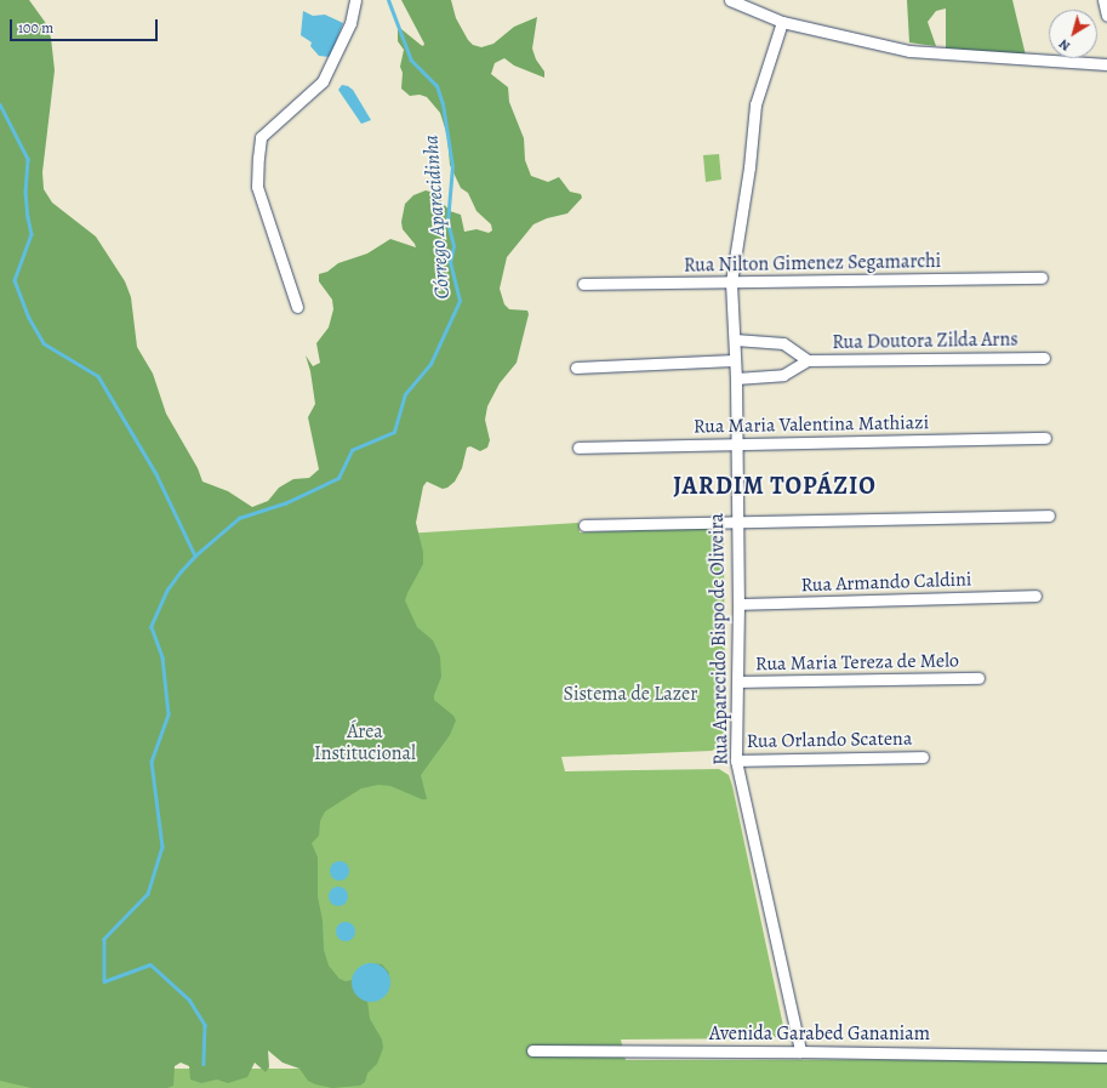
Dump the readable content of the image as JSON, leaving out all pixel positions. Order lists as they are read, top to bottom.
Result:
{
  "streets": {
    "street": [
      "Rua Nilton Gimenez Segamarchi",
      "Rua Doutora Zilda Arns",
      "Rua Maria Valentina Mathiazi",
      "Rua Armando Caldini",
      "Rua Aparecido Bispo de Oliveira",
      "Rua Maria Tereza de Melo",
      "Rua Orlando Scatena",
      "Avenida Garabed Gananiam"
    ]
  },
  "crossings": [
    ["Rua Nilton Gimenez Segamarchi", "Rua Aparecido Bispo de Oliveira"],
    ["Rua Doutora Zilda Arns", "Rua Aparecido Bispo de Oliveira"],
    ["Rua Maria Valentina Mathiazi", "Rua Aparecido Bispo de Oliveira"],
    ["Rua Armando Caldini", "Rua Aparecido Bispo de Oliveira"],
    ["Rua Aparecido Bispo de Oliveira", "Rua Maria Tereza de Melo"],
    ["Rua Aparecido Bispo de Oliveira", "Rua Orlando Scatena"],
    ["Rua Aparecido Bispo de Oliveira", "Avenida Garabed Gananiam"]
  ],
  "districts": ["JARDIM TOPÁZIO"],
  "water": ["Córrego Aparecidinha"],
  "parks": ["Sistema de Lazer", "Área Institucional"],
  "scale_bar": "100 m",
  "north": "bottom left"
}
